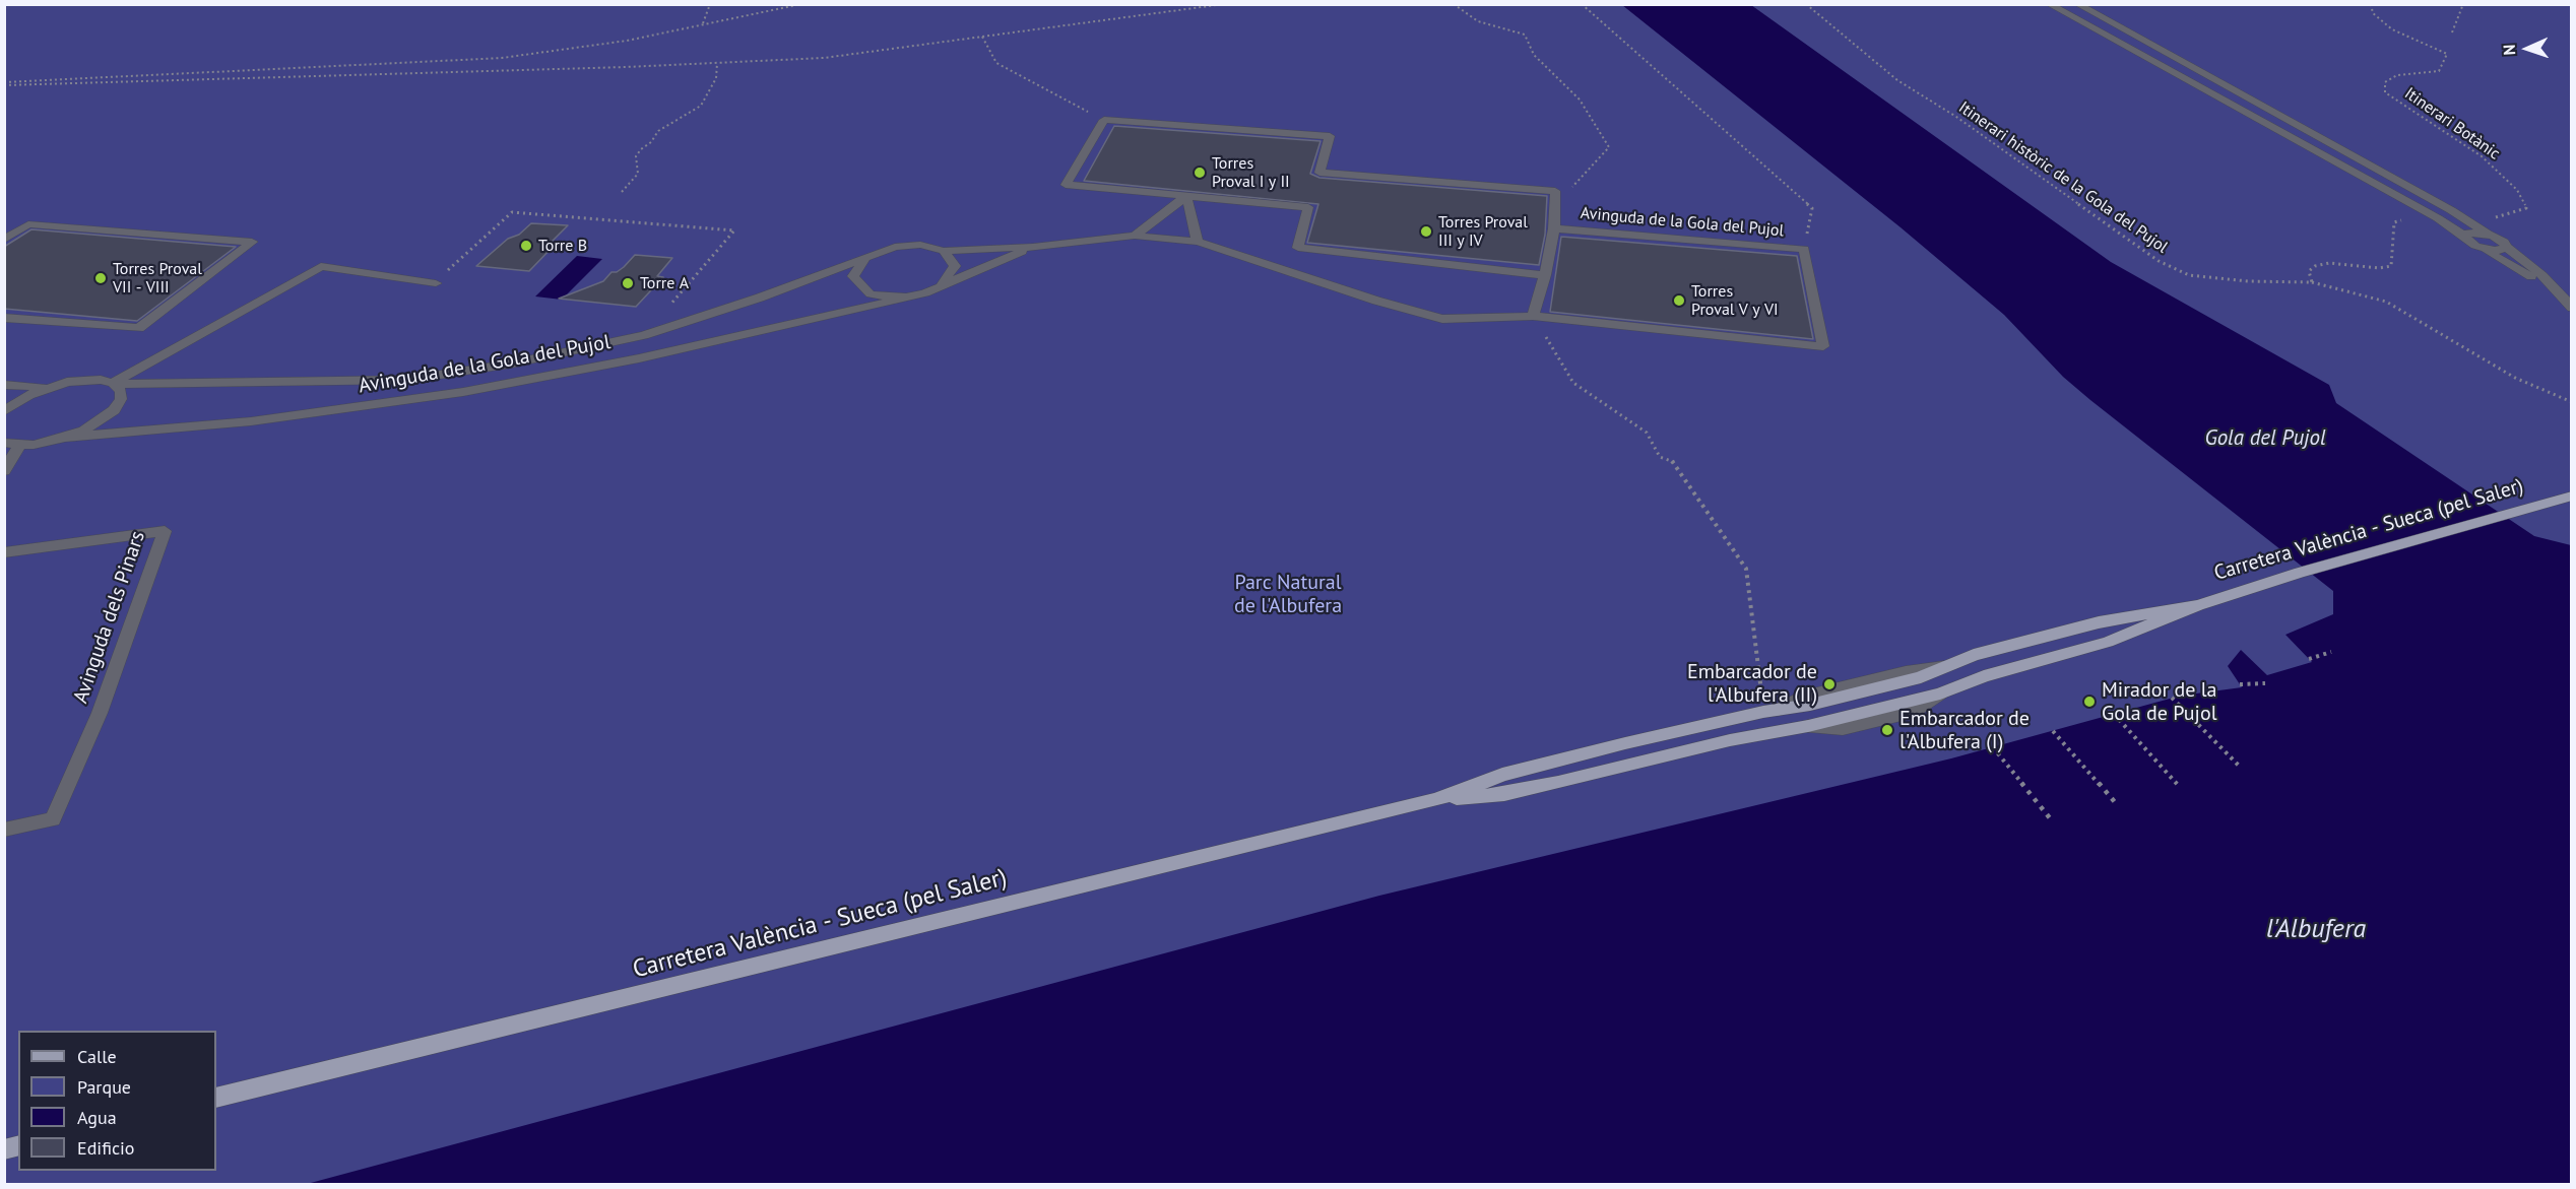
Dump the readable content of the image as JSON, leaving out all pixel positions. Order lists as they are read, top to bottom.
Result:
{
  "streets": {
    "main road": ["Carretera València - Sueca (pel Saler)"],
    "street": ["Avinguda de la Gola del Pujol", "Avinguda dels Pinars"],
    "path": ["Itinerari Botànic", "Itinerari històric de la Gola del Pujol"]
  },
  "water": ["Gola del Pujol", "l'Albufera"],
  "parks": ["Parc Natural de l'Albufera"],
  "places": [
    "Torres Proval I y II",
    "Torres Proval III y IV",
    "Torre B",
    "Torres Proval VII - VIII",
    "Torre A",
    "Torres Proval V y VI",
    "Embarcador de l'Albufera (II)",
    "Mirador de la Gola de Pujol",
    "Embarcador de l'Albufera (I)"
  ],
  "legend": [
    "Calle",
    "Parque",
    "Agua",
    "Edificio"
  ],
  "north": "left"
}
